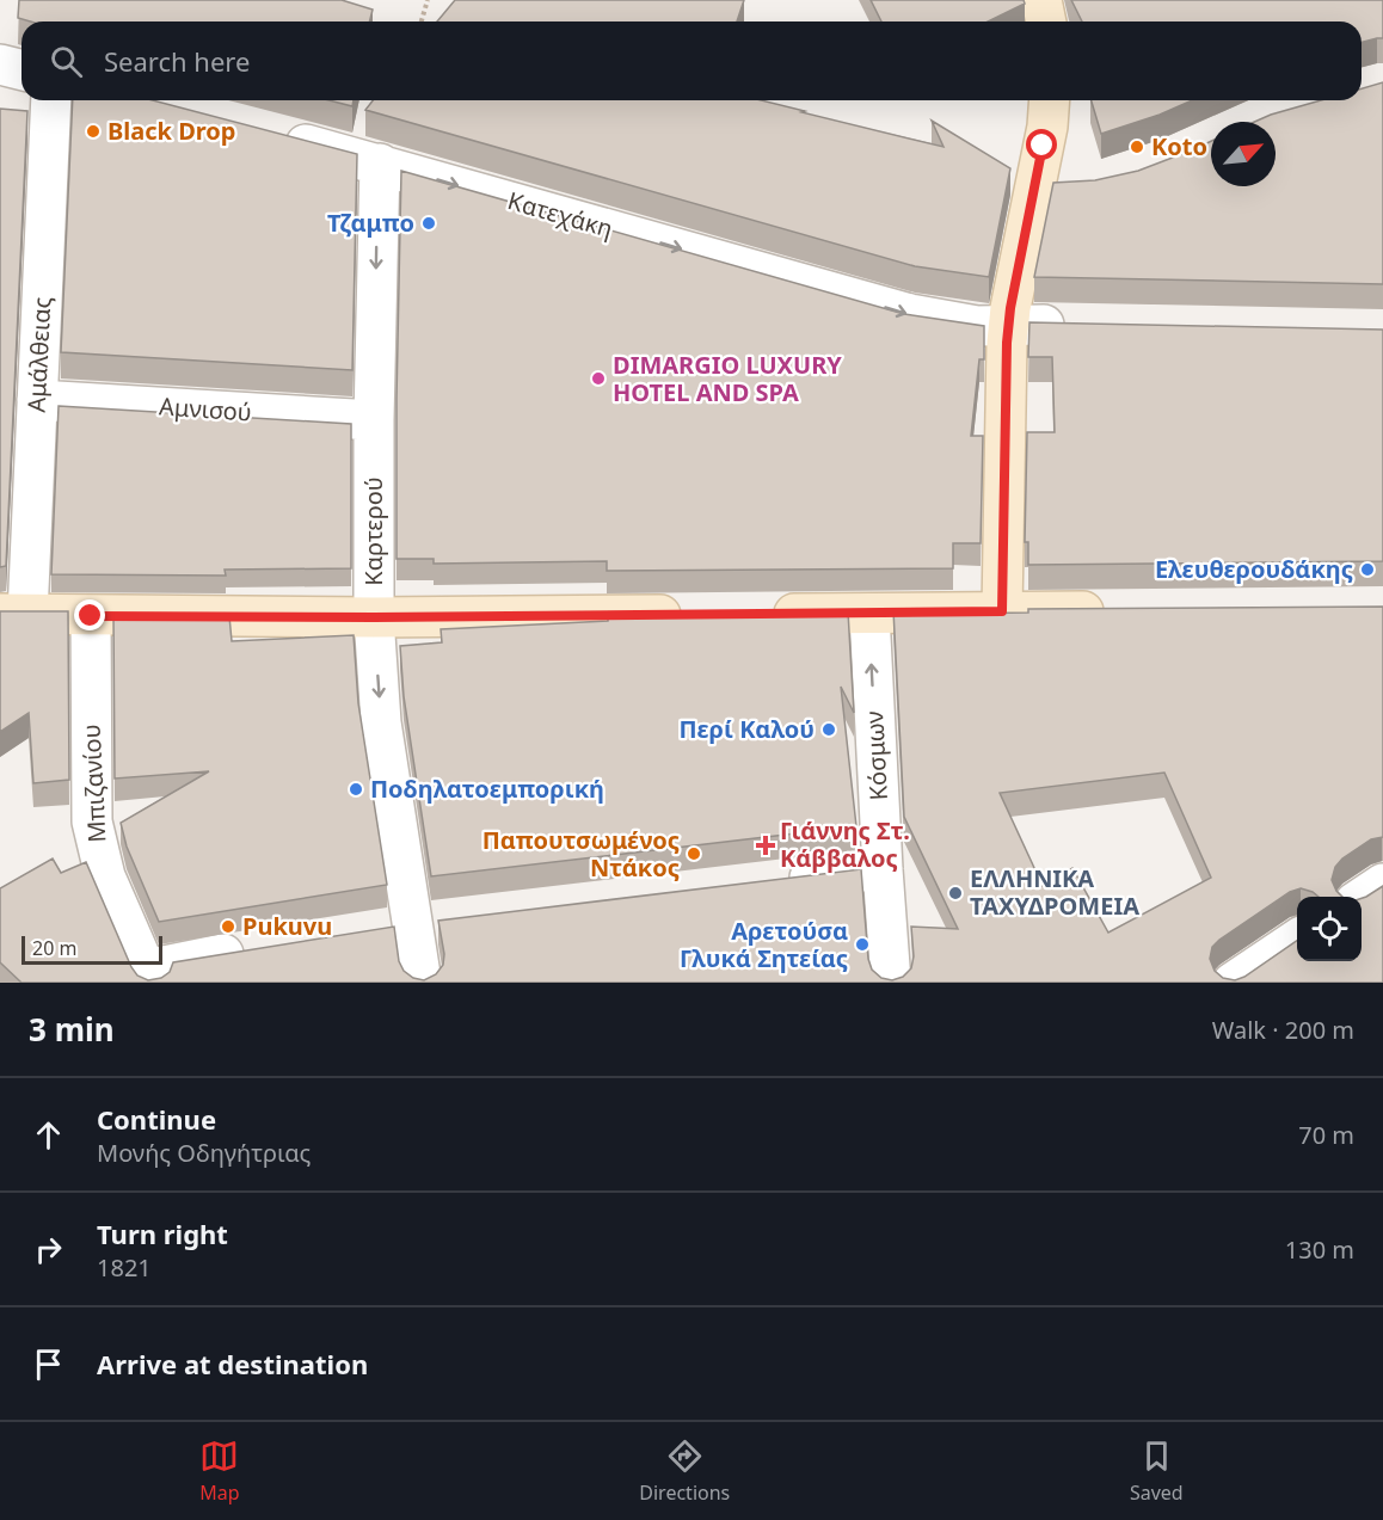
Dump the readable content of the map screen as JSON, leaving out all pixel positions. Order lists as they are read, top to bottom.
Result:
{
  "streets": {
    "street": [
      "Κατεχάκη",
      "Αμάλθειας",
      "Αμνισού",
      "Καρτερού",
      "Κόσμων",
      "Μπιζανίου"
    ]
  },
  "crossings": [
    ["Κατεχάκη", "Καρτερού"],
    ["Αμάλθειας", "Αμνισού"],
    ["Αμνισού", "Καρτερού"]
  ],
  "one_way": ["Καρτερού", "Κόσμων"],
  "places": {
    "other": [
      "Black Drop",
      "Koto",
      "Τζαμπο",
      "DIMARGIO LUXURY HOTEL AND SPA",
      "Ελευθερουδάκης",
      "Περί Καλού",
      "Ποδηλατοεμπορική",
      "Παπουτσωμένος Ντάκος",
      "ΕΛΛΗΝΙΚΑ ΤΑΧΥΔΡΟΜΕΙΑ",
      "Pukuvu",
      "Αρετούσα Γλυκά Σητείας"
    ],
    "health": ["Γιάννης Στ. Κάββαλος"]
  },
  "scale_bar": "20 m",
  "north": "top right",
  "page": {
    "search": "Search here",
    "scale": "20 m",
    "heading": ["3 min", "Walk · 200 m"],
    "list": [
      ["Continue", "Μονής Οδηγήτριας", "70 m"],
      ["Turn right", "1821", "130 m"],
      "Arrive at destination"
    ],
    "nav": ["Map", "Directions", "Saved"]
  }
}
